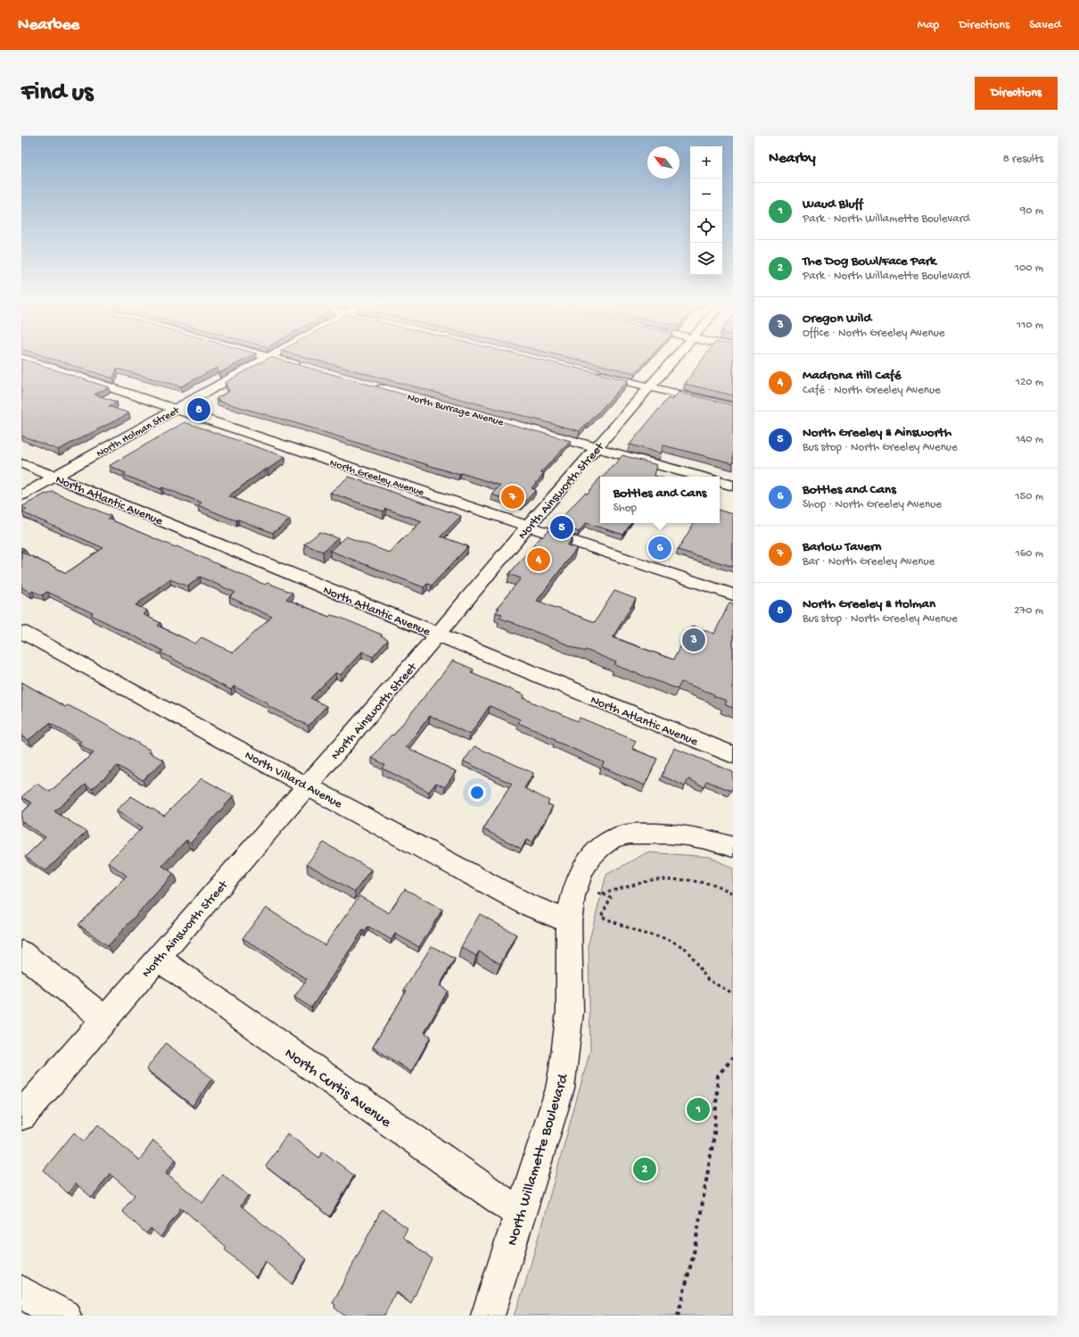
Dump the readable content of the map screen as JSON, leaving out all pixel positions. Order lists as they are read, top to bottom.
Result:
{
  "streets": {
    "street": [
      "North Burrage Avenue",
      "North Holman Street",
      "North Greeley Avenue",
      "North Ainsworth Street",
      "North Atlantic Avenue",
      "North Villard Avenue",
      "North Curtis Avenue",
      "North Willamette Boulevard"
    ]
  },
  "crossings": [
    ["North Burrage Avenue", "North Ainsworth Street"],
    ["North Holman Street", "North Greeley Avenue"],
    ["North Holman Street", "North Atlantic Avenue"],
    ["North Greeley Avenue", "North Ainsworth Street"],
    ["North Ainsworth Street", "North Atlantic Avenue"],
    ["North Ainsworth Street", "North Villard Avenue"],
    ["North Ainsworth Street", "North Curtis Avenue"],
    ["North Villard Avenue", "North Willamette Boulevard"],
    ["North Curtis Avenue", "North Willamette Boulevard"]
  ],
  "north": "top left",
  "page": {
    "header": "Nearbee",
    "nav": ["Map", "Directions", "Saved"],
    "buttons": "Directions",
    "title": "Find us",
    "heading": ["Nearby", "8 results"],
    "map_buttons": ["+", "−"],
    "list": [
      {
        "mark": "1",
        "name": "Waud Bluff",
        "note": "Park · North Willamette Boulevard",
        "value": "90 m"
      },
      {
        "mark": "2",
        "name": "The Dog Bowl/Face Park",
        "note": "Park · North Willamette Boulevard",
        "value": "100 m"
      },
      {
        "mark": "3",
        "name": "Oregon Wild",
        "note": "Office · North Greeley Avenue",
        "value": "110 m"
      },
      {
        "mark": "4",
        "name": "Madrona Hill Café",
        "note": "Café · North Greeley Avenue",
        "value": "120 m"
      },
      {
        "mark": "5",
        "name": "North Greeley & Ainsworth",
        "note": "Bus stop · North Greeley Avenue",
        "value": "140 m"
      },
      {
        "mark": "6",
        "name": "Bottles and Cans",
        "note": "Shop · North Greeley Avenue",
        "value": "150 m"
      },
      {
        "mark": "7",
        "name": "Barlow Tavern",
        "note": "Bar · North Greeley Avenue",
        "value": "160 m"
      },
      {
        "mark": "8",
        "name": "North Greeley & Holman",
        "note": "Bus stop · North Greeley Avenue",
        "value": "270 m"
      }
    ],
    "pins": [
      "8",
      "7",
      "5",
      "6",
      "4",
      "3",
      "1",
      "2"
    ],
    "popup": ["Bottles and Cans", "Shop"]
  }
}
